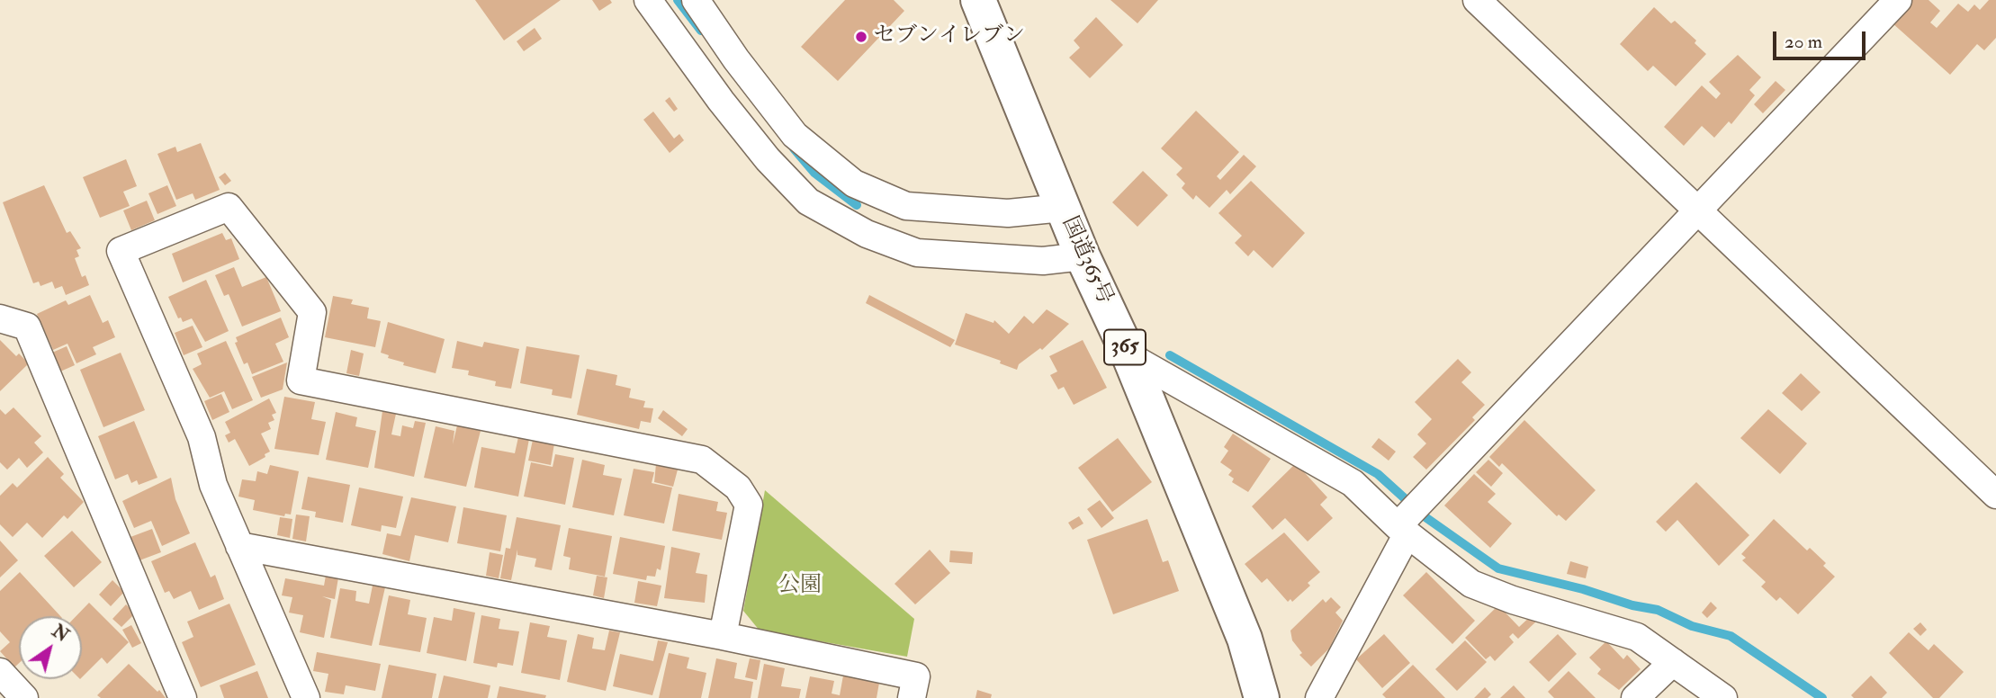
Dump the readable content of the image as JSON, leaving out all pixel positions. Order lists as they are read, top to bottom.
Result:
{
  "streets": {
    "highway": ["国道365号", "365"]
  },
  "parks": ["公園"],
  "places": ["セブンイレブン"],
  "scale_bar": "20 m",
  "north": "top right"
}
